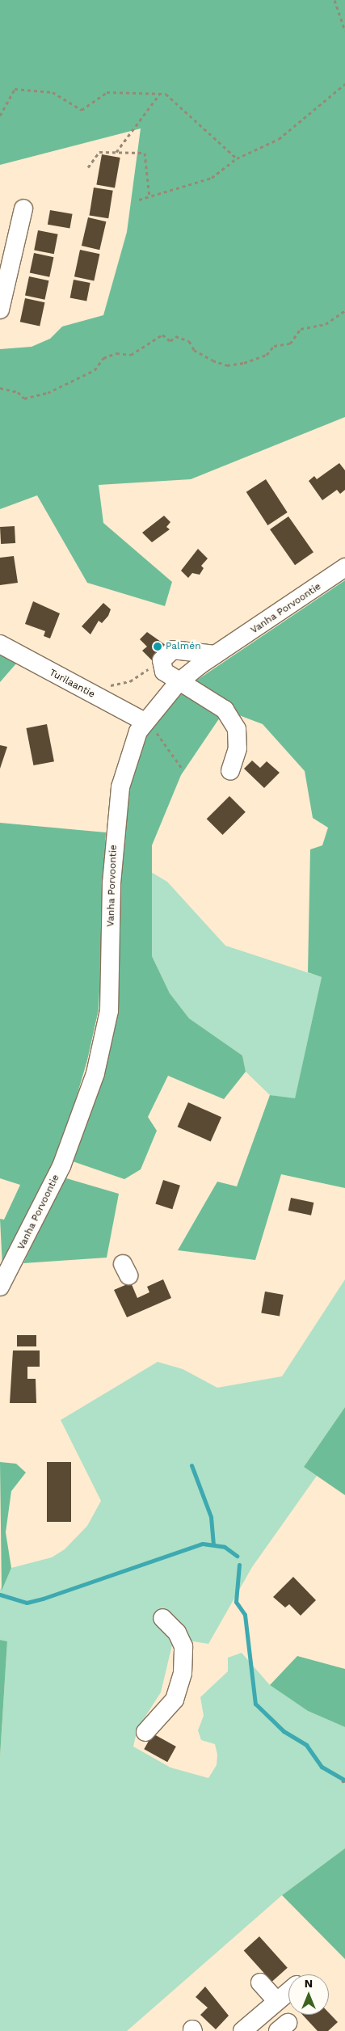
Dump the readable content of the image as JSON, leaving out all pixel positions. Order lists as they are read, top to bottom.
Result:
{
  "streets": {
    "street": ["Vanha Porvoontie", "Turilaantie"]
  },
  "crossings": [
    ["Vanha Porvoontie", "Turilaantie"]
  ],
  "places": ["Palmén"],
  "north": "top"
}
